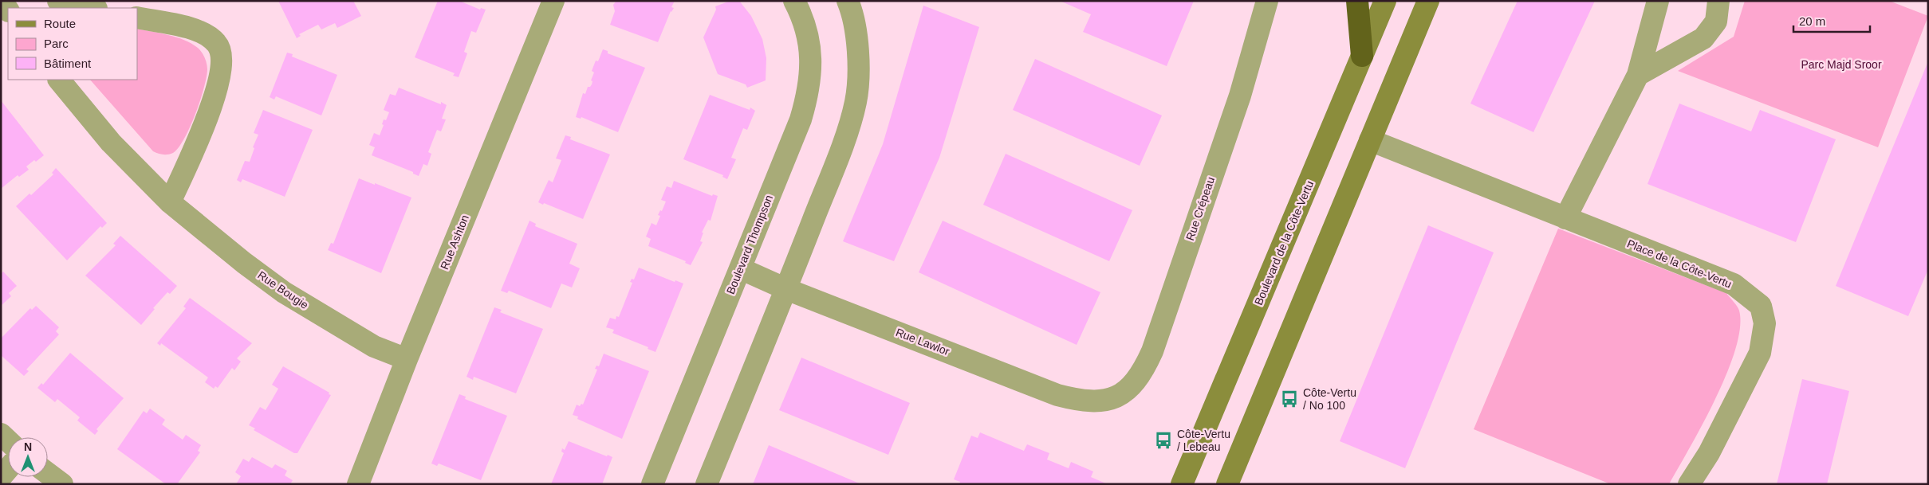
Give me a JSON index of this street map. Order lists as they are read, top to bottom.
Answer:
{
  "streets": {
    "main road": ["Boulevard de la Côte-Vertu"],
    "street": [
      "Rue Crépeau",
      "Rue Ashton",
      "Boulevard Thompson",
      "Place de la Côte-Vertu",
      "Rue Bougie",
      "Rue Lawlor"
    ]
  },
  "crossings": [
    ["Rue Crépeau", "Rue Lawlor"],
    ["Rue Ashton", "Rue Bougie"],
    ["Boulevard Thompson", "Rue Lawlor"]
  ],
  "parks": ["Parc Majd Sroor"],
  "places": {
    "bus stop": ["Côte-Vertu / No 100", "Côte-Vertu / Lebeau"]
  },
  "legend": ["Route", "Parc", "Bâtiment"],
  "scale_bar": "20 m",
  "north": "top"
}
